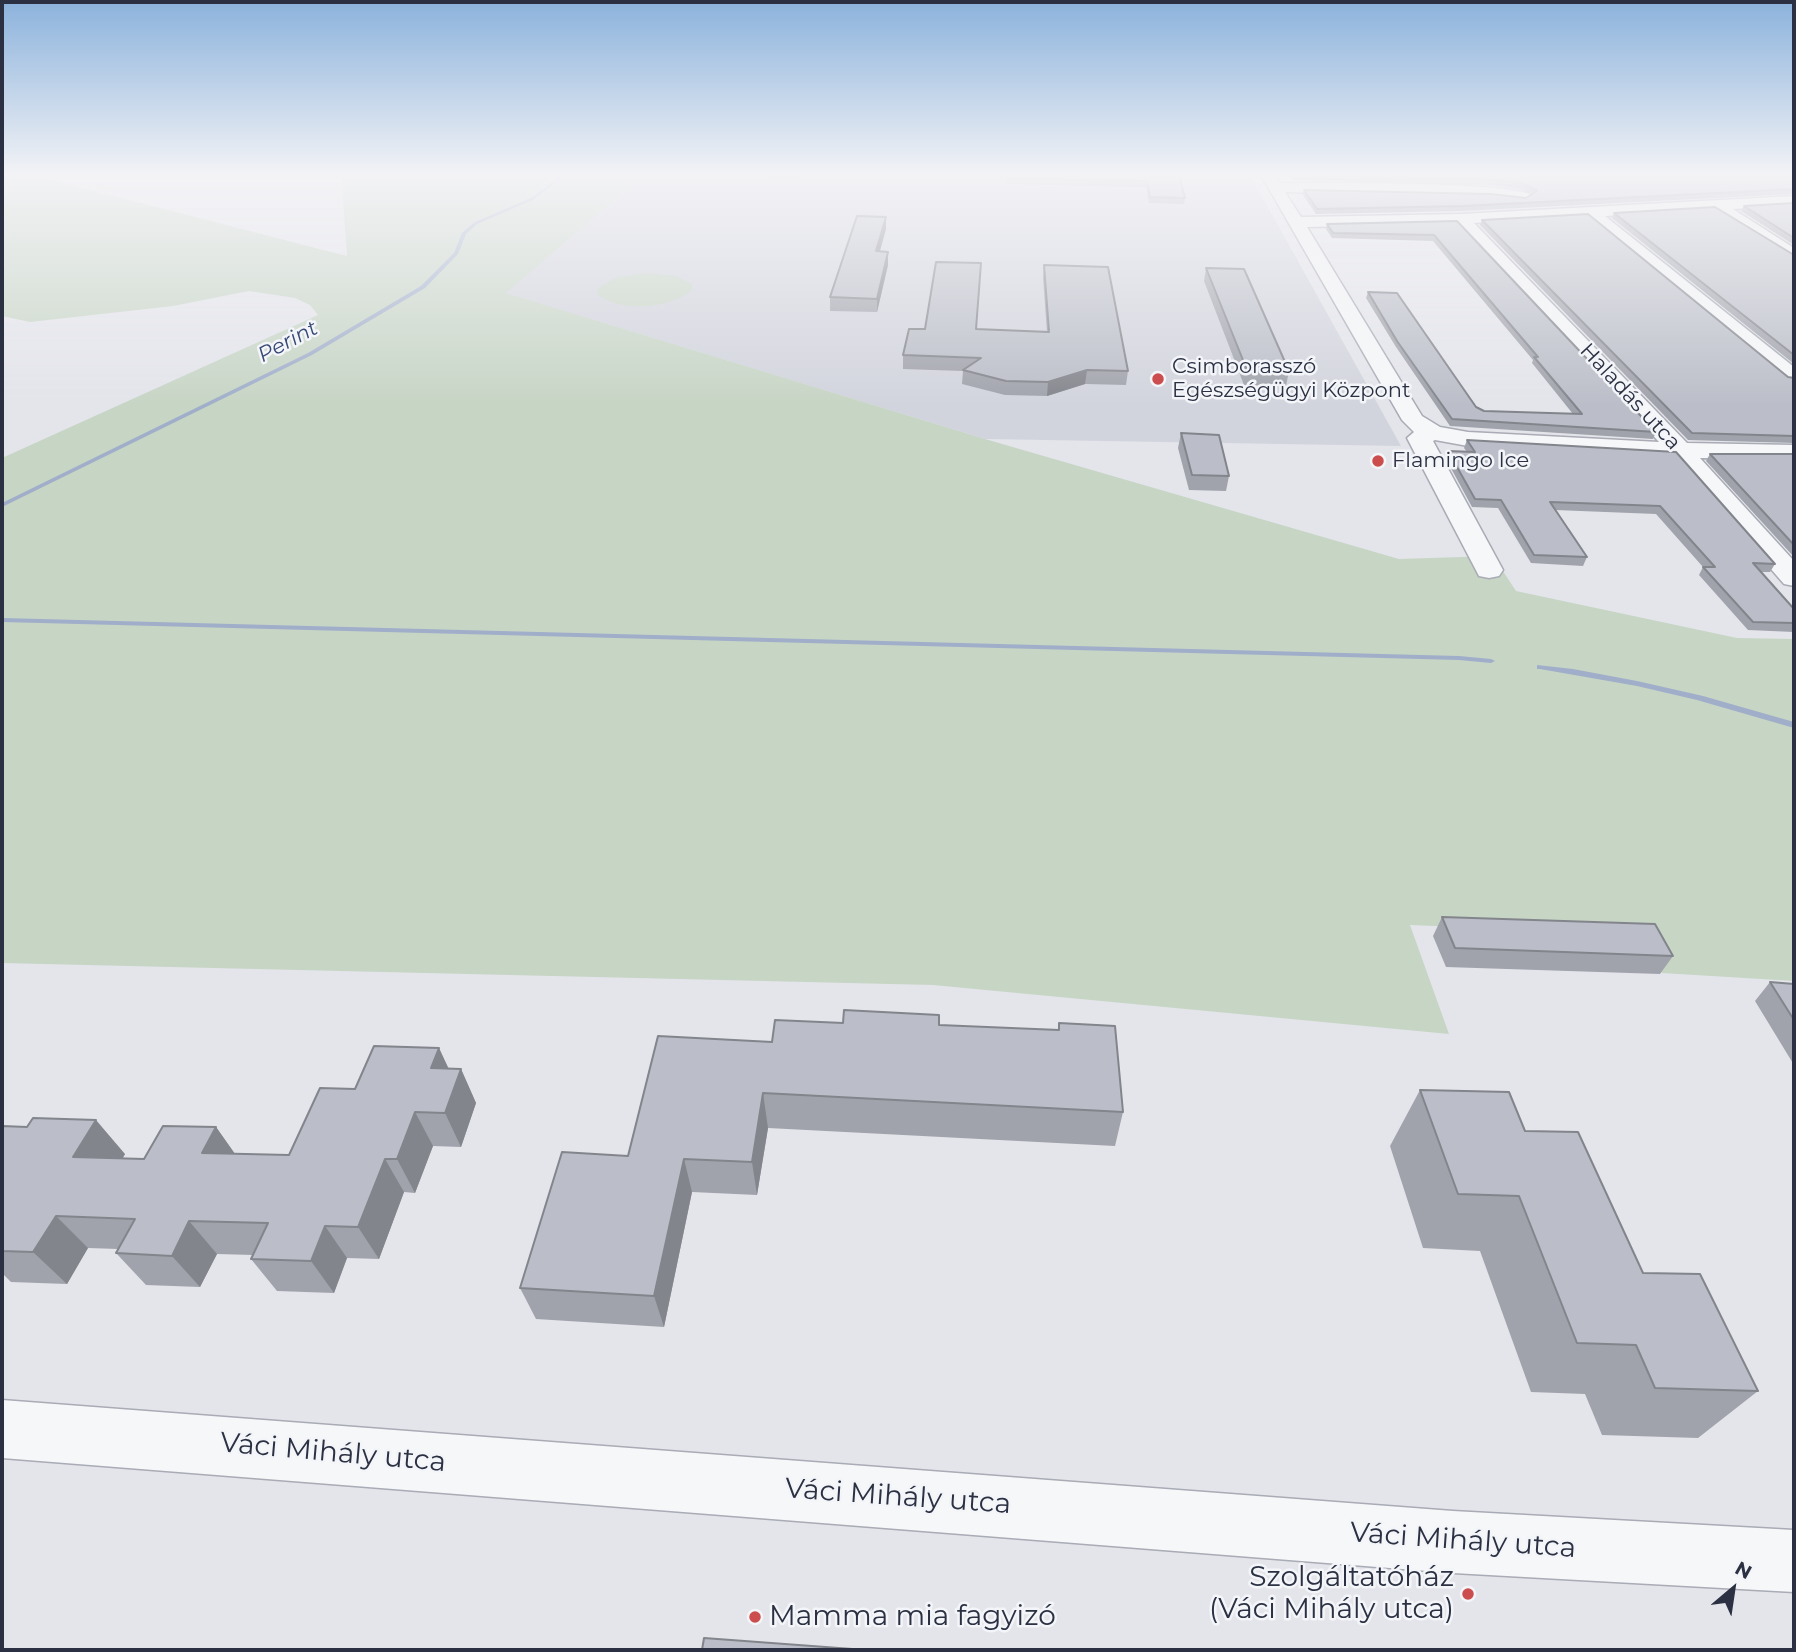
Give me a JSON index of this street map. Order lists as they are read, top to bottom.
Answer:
{
  "streets": {
    "street": ["Haladás utca", "Váci Mihály utca"]
  },
  "water": ["Perint"],
  "places": [
    "Csimborasszó Egészségügyi Központ",
    "Flamingo Ice",
    "Szolgáltatóház (Váci Mihály utca)",
    "Mamma mia fagyizó"
  ],
  "north": "top right"
}
